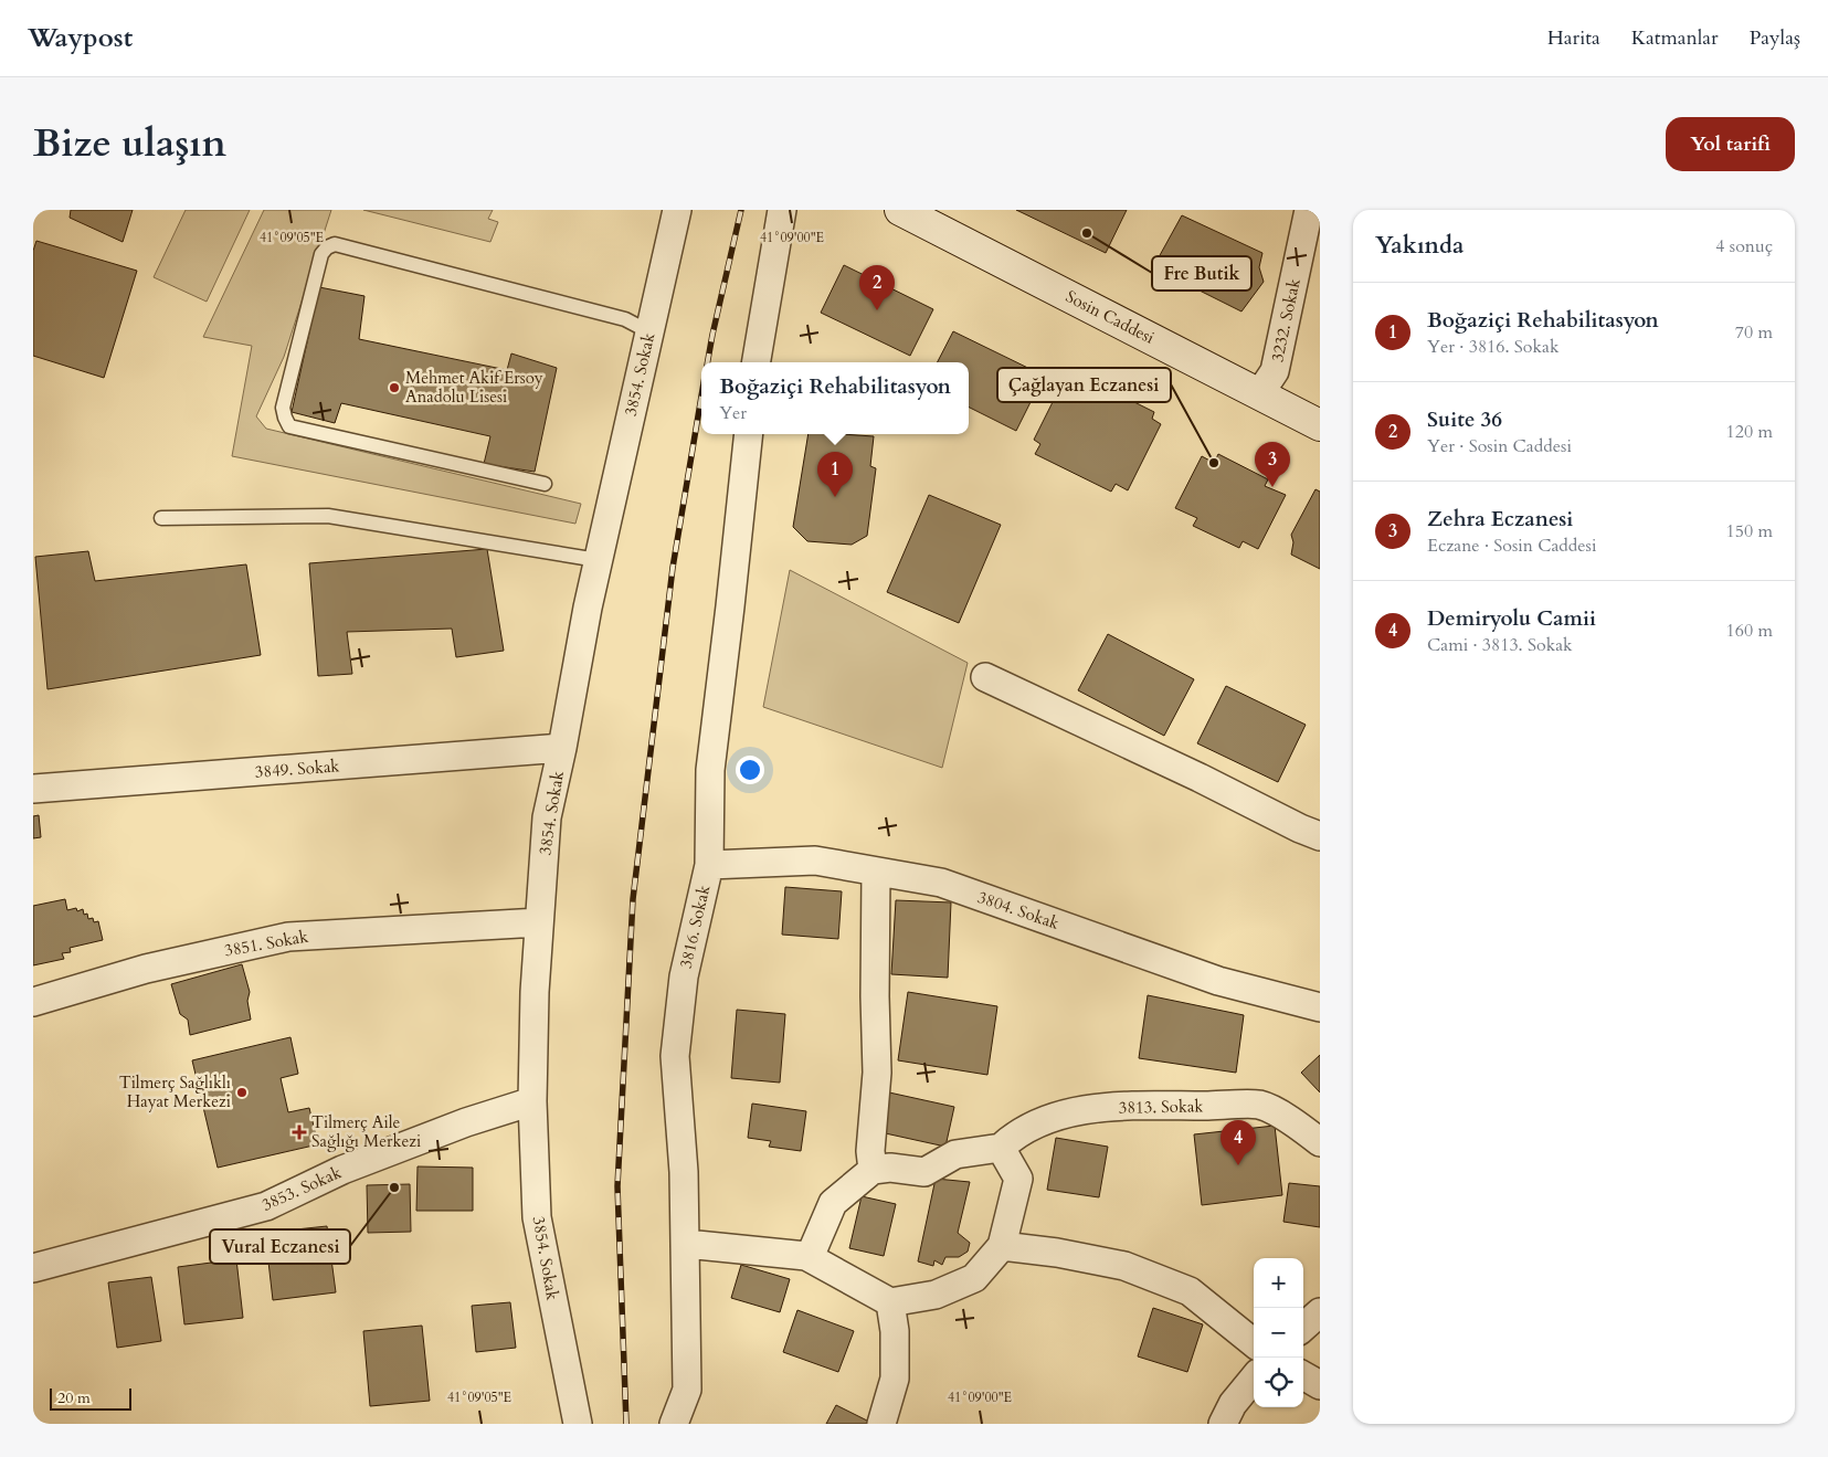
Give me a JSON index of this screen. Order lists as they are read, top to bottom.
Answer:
{
  "streets": {
    "street": [
      "Sosin Caddesi",
      "3232. Sokak",
      "3854. Sokak",
      "3849. Sokak",
      "3804. Sokak",
      "3816. Sokak",
      "3851. Sokak",
      "3813. Sokak",
      "3853. Sokak"
    ]
  },
  "crossings": [
    ["Sosin Caddesi", "3232. Sokak"],
    ["3854. Sokak", "3849. Sokak"],
    ["3854. Sokak", "3851. Sokak"],
    ["3854. Sokak", "3853. Sokak"],
    ["3804. Sokak", "3816. Sokak"]
  ],
  "places": {
    "other": [
      "Fre Butik",
      "Mehmet Akif Ersoy Anadolu Lisesi",
      "Çağlayan Eczanesi",
      "Tilmerç Sağlıklı Hayat Merkezi",
      "Vural Eczanesi"
    ],
    "health": ["Tilmerç Aile Sağlığı Merkezi"]
  },
  "scale_bar": "20 m",
  "page": {
    "header": "Waypost",
    "nav": ["Harita", "Katmanlar", "Paylaş"],
    "title": "Bize ulaşın",
    "buttons": "Yol tarifi",
    "heading": ["Yakında", "4 sonuç"],
    "pins": [
      "2",
      "3",
      "1",
      "4"
    ],
    "list": [
      {
        "mark": "1",
        "name": "Boğaziçi Rehabilitasyon",
        "note": "Yer · 3816. Sokak",
        "value": "70 m"
      },
      {
        "mark": "2",
        "name": "Suite 36",
        "note": "Yer · Sosin Caddesi",
        "value": "120 m"
      },
      {
        "mark": "3",
        "name": "Zehra Eczanesi",
        "note": "Eczane · Sosin Caddesi",
        "value": "150 m"
      },
      {
        "mark": "4",
        "name": "Demiryolu Camii",
        "note": "Cami · 3813. Sokak",
        "value": "160 m"
      }
    ],
    "popup": ["Boğaziçi Rehabilitasyon", "Yer"],
    "map_buttons": ["+", "−"],
    "scale": "20 m"
  },
  "coordinates": ["41°09'05\"E", "41°09'00\"E"]
}
